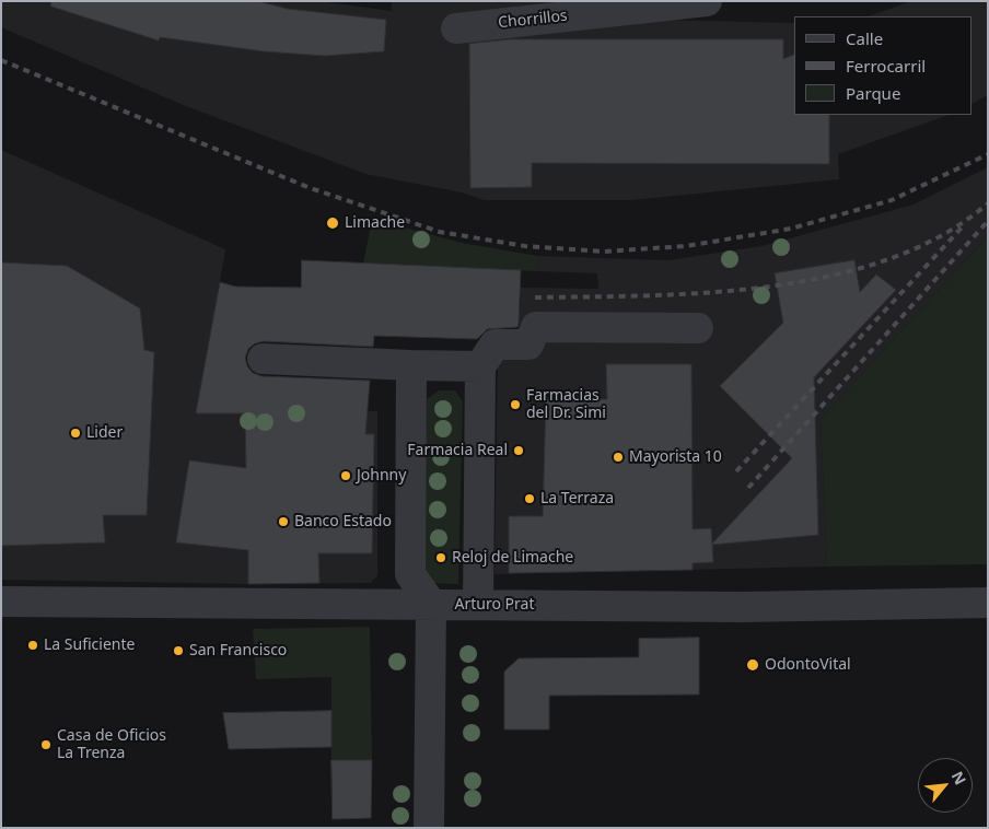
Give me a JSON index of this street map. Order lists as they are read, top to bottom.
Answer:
{
  "streets": {
    "street": ["Chorrillos", "Arturo Prat"]
  },
  "places": [
    "Limache",
    "Farmacias del Dr. Simi",
    "Lider",
    "Farmacia Real",
    "Mayorista 10",
    "Johnny",
    "La Terraza",
    "Banco Estado",
    "Reloj de Limache",
    "La Suficiente",
    "San Francisco",
    "OdontoVital",
    "Casa de Oficios La Trenza"
  ],
  "legend": ["Calle", "Ferrocarril", "Parque"],
  "north": "top right"
}
